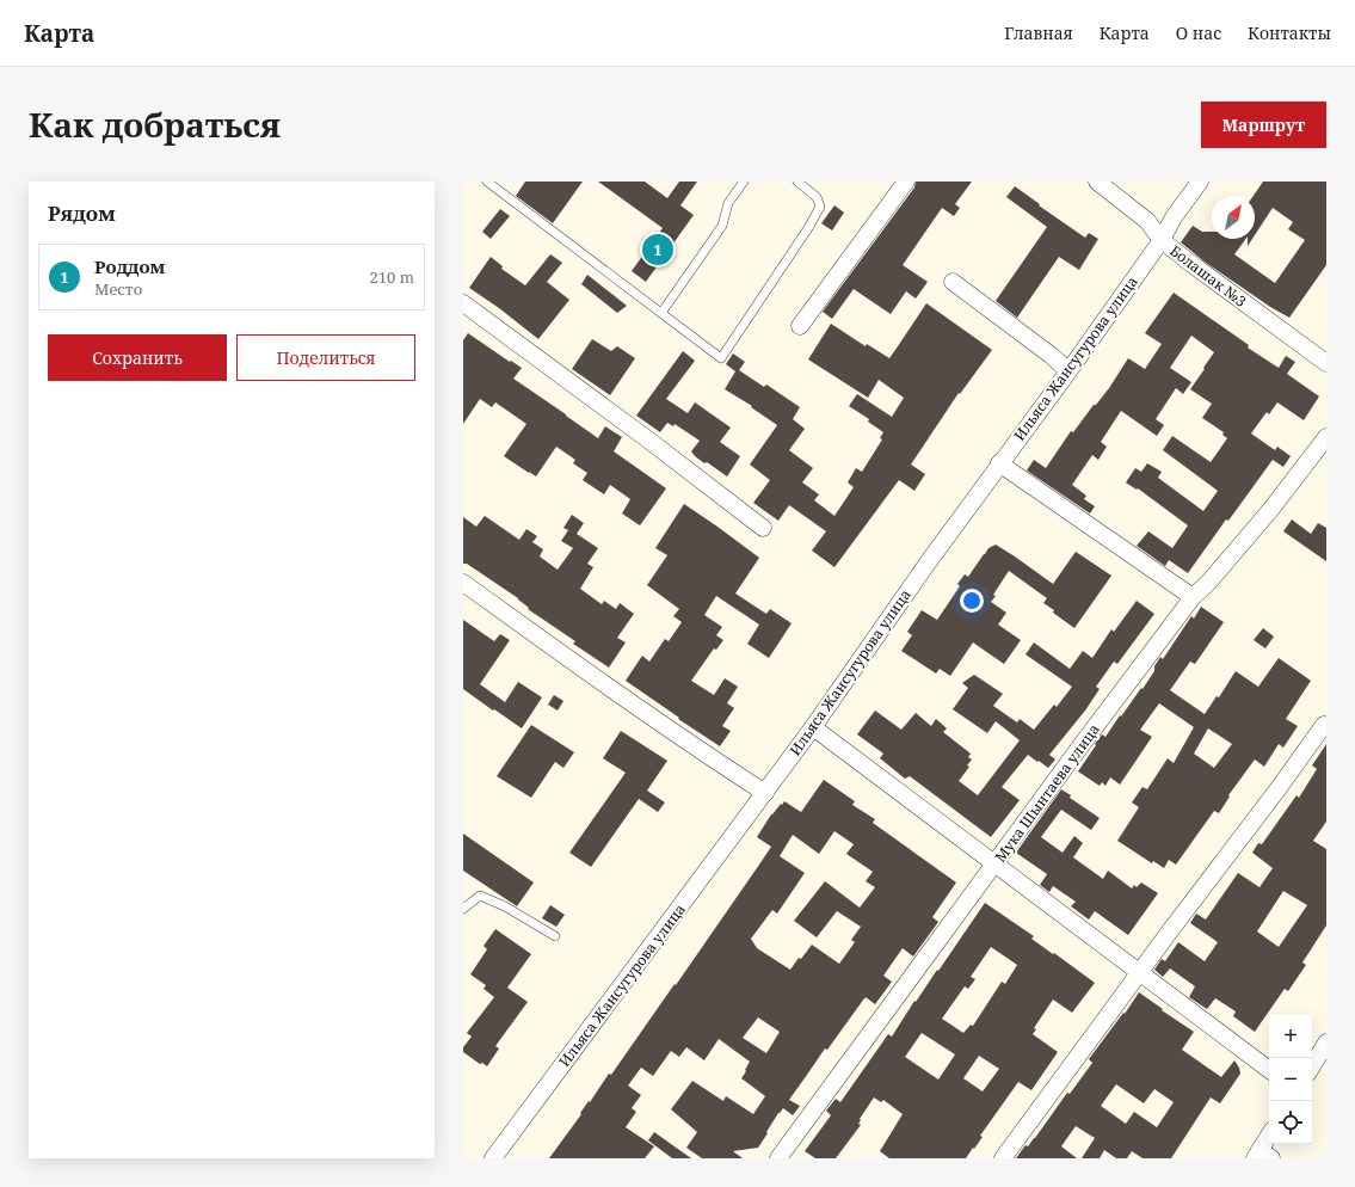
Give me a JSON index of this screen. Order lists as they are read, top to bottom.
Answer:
{
  "streets": {
    "street": ["Болашак №3", "Ильяса Жансугурова улица", "Мука Шынтаева улица"]
  },
  "crossings": [
    ["Болашак №3", "Ильяса Жансугурова улица"]
  ],
  "north": "top right",
  "page": {
    "header": "Карта",
    "nav": [
      "Главная",
      "Карта",
      "О нас",
      "Контакты"
    ],
    "title": "Как добраться",
    "buttons": [
      "Маршрут",
      ["Сохранить", "Поделиться"]
    ],
    "heading": "Рядом",
    "pins": "1",
    "list": [
      {
        "mark": "1",
        "name": "Роддом",
        "note": "Место",
        "value": "210 m"
      }
    ],
    "map_buttons": ["+", "−"]
  }
}
